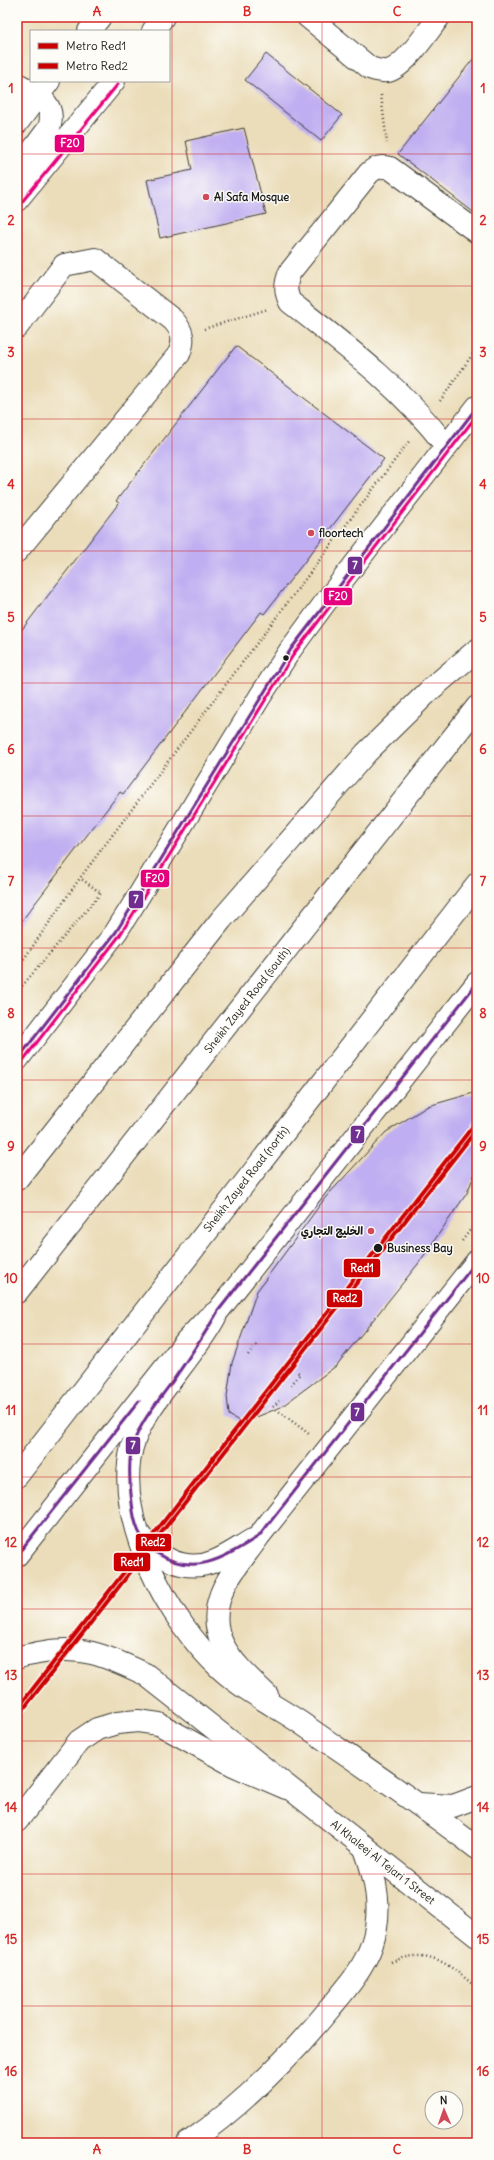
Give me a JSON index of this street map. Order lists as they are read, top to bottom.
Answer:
{
  "streets": {
    "main road": ["Sheikh Zayed Road (south)", "Sheikh Zayed Road (north)", "Al Khaleej Al Tejari 1 Street"]
  },
  "places": [
    "Al Safa Mosque",
    "floortech",
    "الخليج التجاري",
    "Business Bay"
  ],
  "lines": [
    "transit line F20",
    "transit line 7",
    "metro line Red1",
    "metro line Red2"
  ],
  "legend": ["Metro Red1", "Metro Red2"],
  "north": "top",
  "grid": {
    "columns": ["A", "B", "C"],
    "rows": [
      "1",
      "2",
      "3",
      "4",
      "5",
      "6",
      "7",
      "8",
      "9",
      "10",
      "11",
      "12",
      "13",
      "14",
      "15",
      "16"
    ]
  }
}
